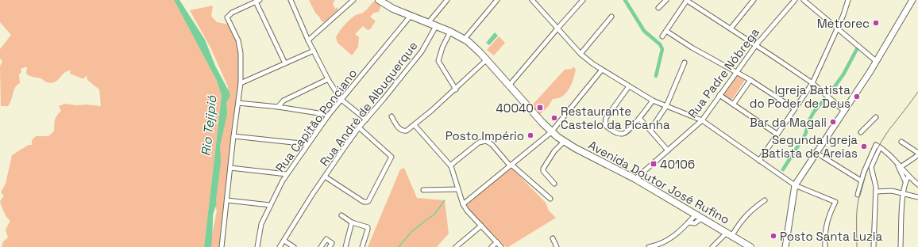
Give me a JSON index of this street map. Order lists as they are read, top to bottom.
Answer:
{
  "streets": {
    "main road": ["Avenida Doutor José Rufino"],
    "street": ["Rua Padre Nóbrega", "Rua André de Albuquerque", "Rua Capitão Ponciano"]
  },
  "crossings": [
    ["Rua Padre Nóbrega", "Avenida Doutor José Rufino"],
    ["Rua André de Albuquerque", "Avenida Doutor José Rufino"],
    ["Rua Capitão Ponciano", "Avenida Doutor José Rufino"]
  ],
  "water": ["Rio Tejipió"],
  "places": {
    "other": [
      "Metrorec",
      "Igreja Batista do Poder de Deus",
      "Restaurante Castelo da Picanha",
      "Bar da Magali",
      "Posto Império",
      "Segunda Igreja Batista de Areias",
      "Posto Santa Luzia"
    ],
    "transit": ["40040", "40106"]
  }
}
